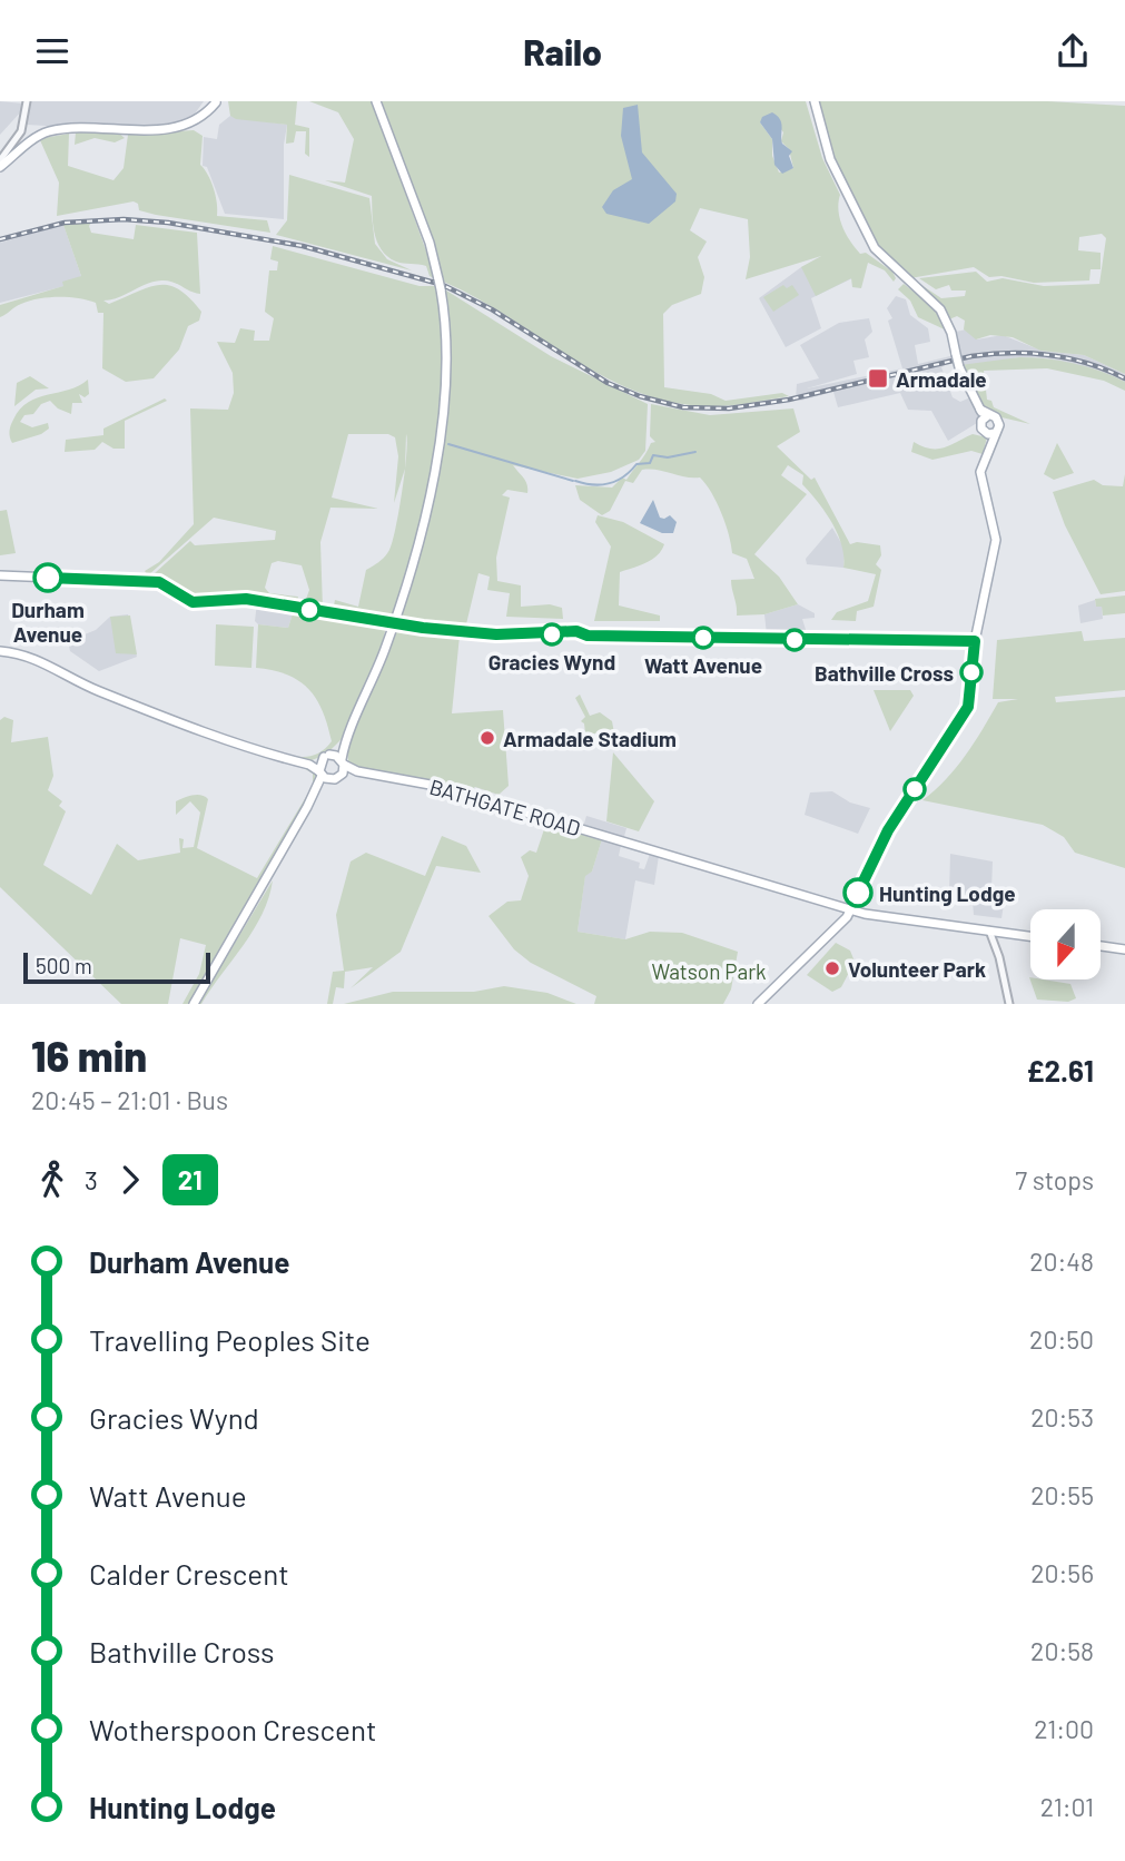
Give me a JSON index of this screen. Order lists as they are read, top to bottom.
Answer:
{
  "streets": {
    "main road": ["BATHGATE ROAD"]
  },
  "parks": ["Watson Park"],
  "places": {
    "transit": ["Armadale"],
    "other": [
      "Durham Avenue",
      "Gracies Wynd",
      "Watt Avenue",
      "Bathville Cross",
      "Armadale Stadium",
      "Hunting Lodge",
      "Volunteer Park"
    ]
  },
  "lines": ["bus line 21"],
  "scale_bar": "500 m",
  "north": "bottom",
  "page": {
    "header": "Railo",
    "scale": "500 m",
    "heading": ["16 min", "20:45 – 21:01 · Bus", "£2.61"],
    "legs": ["3", "21", "7 stops"],
    "list": [
      {
        "name": "Durham Avenue",
        "value": "20:48"
      },
      {
        "name": "Travelling Peoples Site",
        "value": "20:50"
      },
      {
        "name": "Gracies Wynd",
        "value": "20:53"
      },
      {
        "name": "Watt Avenue",
        "value": "20:55"
      },
      {
        "name": "Calder Crescent",
        "value": "20:56"
      },
      {
        "name": "Bathville Cross",
        "value": "20:58"
      },
      {
        "name": "Wotherspoon Crescent",
        "value": "21:00"
      },
      {
        "name": "Hunting Lodge",
        "value": "21:01"
      }
    ]
  }
}
